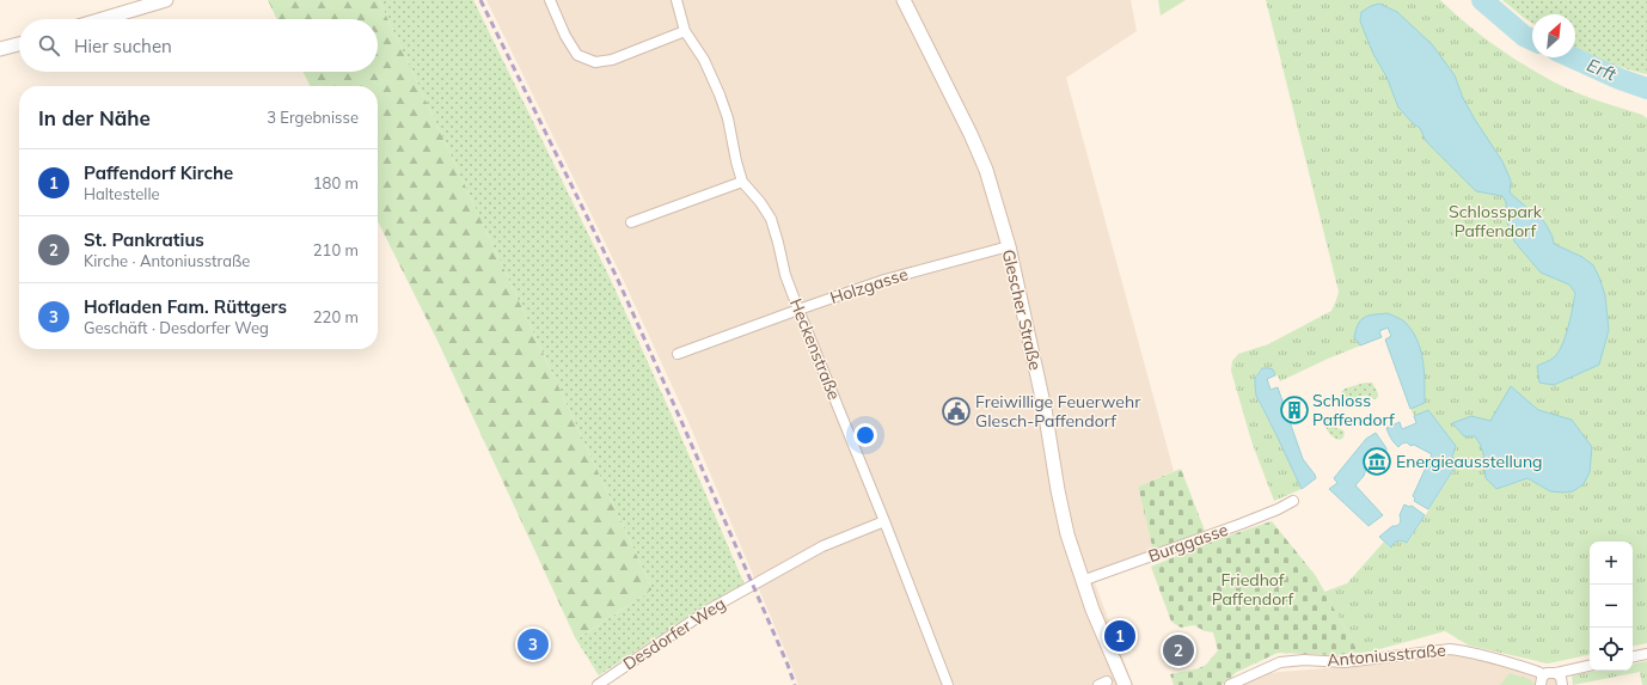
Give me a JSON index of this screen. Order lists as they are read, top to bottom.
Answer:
{
  "streets": {
    "street": [
      "Holzgasse",
      "Glescher Straße",
      "Heckenstraße",
      "Burggasse",
      "Desdorfer Weg",
      "Antoniusstraße"
    ]
  },
  "crossings": [
    ["Holzgasse", "Glescher Straße"],
    ["Holzgasse", "Heckenstraße"],
    ["Glescher Straße", "Burggasse"],
    ["Heckenstraße", "Desdorfer Weg"]
  ],
  "water": ["Erft"],
  "parks": ["Schlosspark Paffendorf", "Friedhof Paffendorf"],
  "places": {
    "building": ["Schloss Paffendorf"],
    "public building": ["Freiwillige Feuerwehr Glesch-Paffendorf"],
    "museum": ["Energieausstellung"]
  },
  "north": "top right",
  "page": {
    "search": "Hier suchen",
    "heading": ["In der Nähe", "3 Ergebnisse"],
    "list": [
      {
        "mark": "1",
        "name": "Paffendorf Kirche",
        "note": "Haltestelle",
        "value": "180 m"
      },
      {
        "mark": "2",
        "name": "St. Pankratius",
        "note": "Kirche · Antoniusstraße",
        "value": "210 m"
      },
      {
        "mark": "3",
        "name": "Hofladen Fam. Rüttgers",
        "note": "Geschäft · Desdorfer Weg",
        "value": "220 m"
      }
    ],
    "map_buttons": ["+", "−"],
    "pins": ["1", "3", "2"]
  }
}
